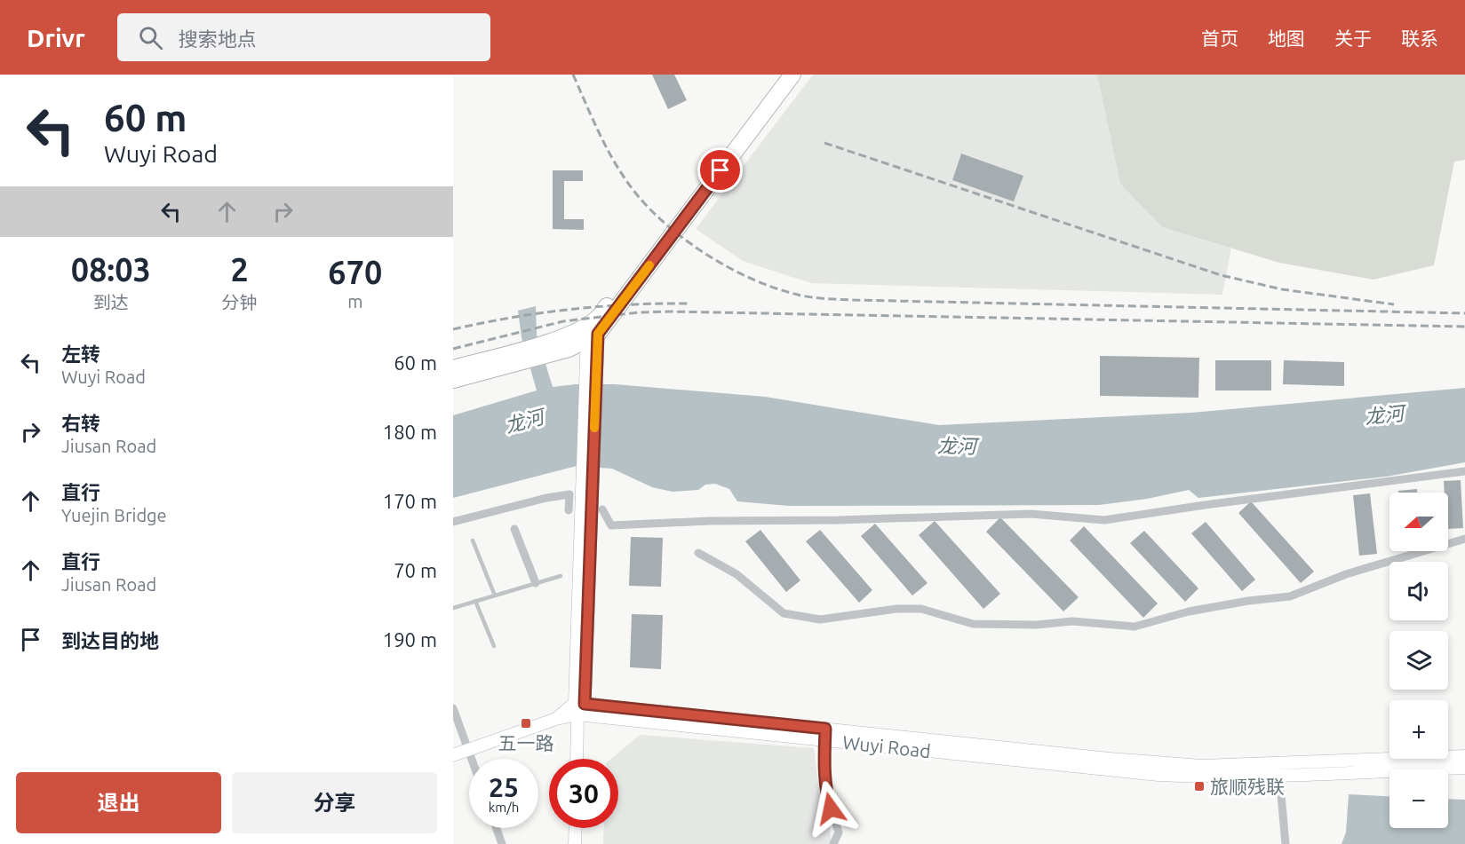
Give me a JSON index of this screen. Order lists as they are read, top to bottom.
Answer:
{
  "streets": {
    "main road": ["Wuyi Road"]
  },
  "water": ["龙河"],
  "places": {
    "transit": ["五一路", "旅顺残联"]
  },
  "north": "left",
  "page": {
    "header": "Drivr",
    "search": "搜索地点",
    "nav": [
      "首页",
      "地图",
      "关于",
      "联系"
    ],
    "turn": ["60 m", "Wuyi Road"],
    "eta": [
      "08:03",
      "到达",
      "2",
      "分钟",
      "670",
      "m"
    ],
    "list": [
      {
        "name": "左转",
        "note": "Wuyi Road",
        "value": "60 m"
      },
      {
        "name": "右转",
        "note": "Jiusan Road",
        "value": "180 m"
      },
      {
        "name": "直行",
        "note": "Yuejin Bridge",
        "value": "170 m"
      },
      {
        "name": "直行",
        "note": "Jiusan Road",
        "value": "70 m"
      },
      {
        "name": "到达目的地",
        "value": "190 m"
      }
    ],
    "map_buttons": ["+", "−"],
    "speed": "25 km/h",
    "limit": "30",
    "buttons": ["退出", "分享"]
  }
}
